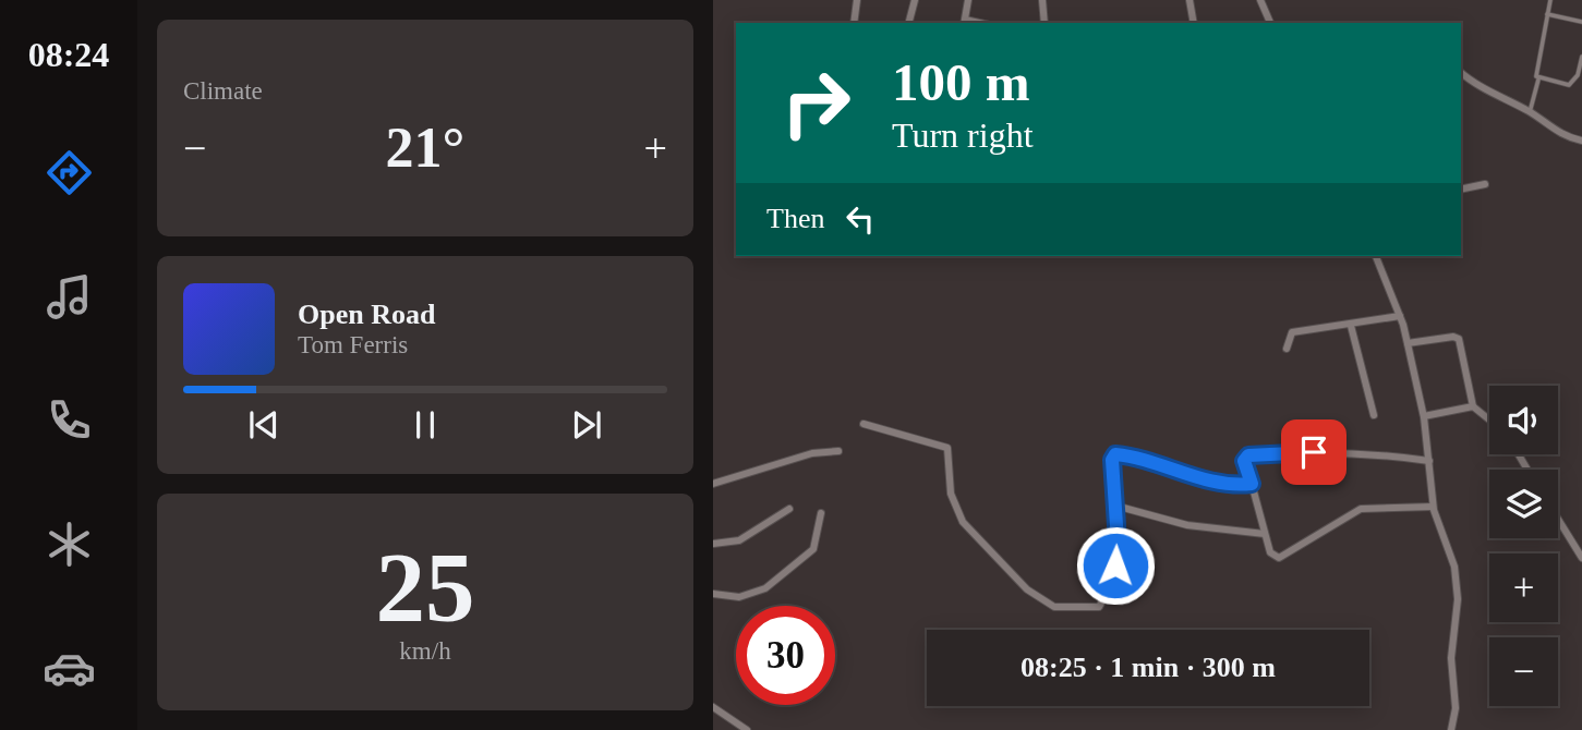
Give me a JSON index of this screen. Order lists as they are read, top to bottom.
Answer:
{
  "page": {
    "tabs": "08:24",
    "tile": [
      "Climate",
      ["25", "km/h"]
    ],
    "turn": ["100 m", "Turn right"],
    "heat": ["−", "21°", "+"],
    "then": "Then",
    "song": ["Open Road", "Tom Ferris"],
    "map_buttons": ["+", "−"],
    "limit": "30",
    "trip": "08:25 · 1 min · 300 m"
  }
}
